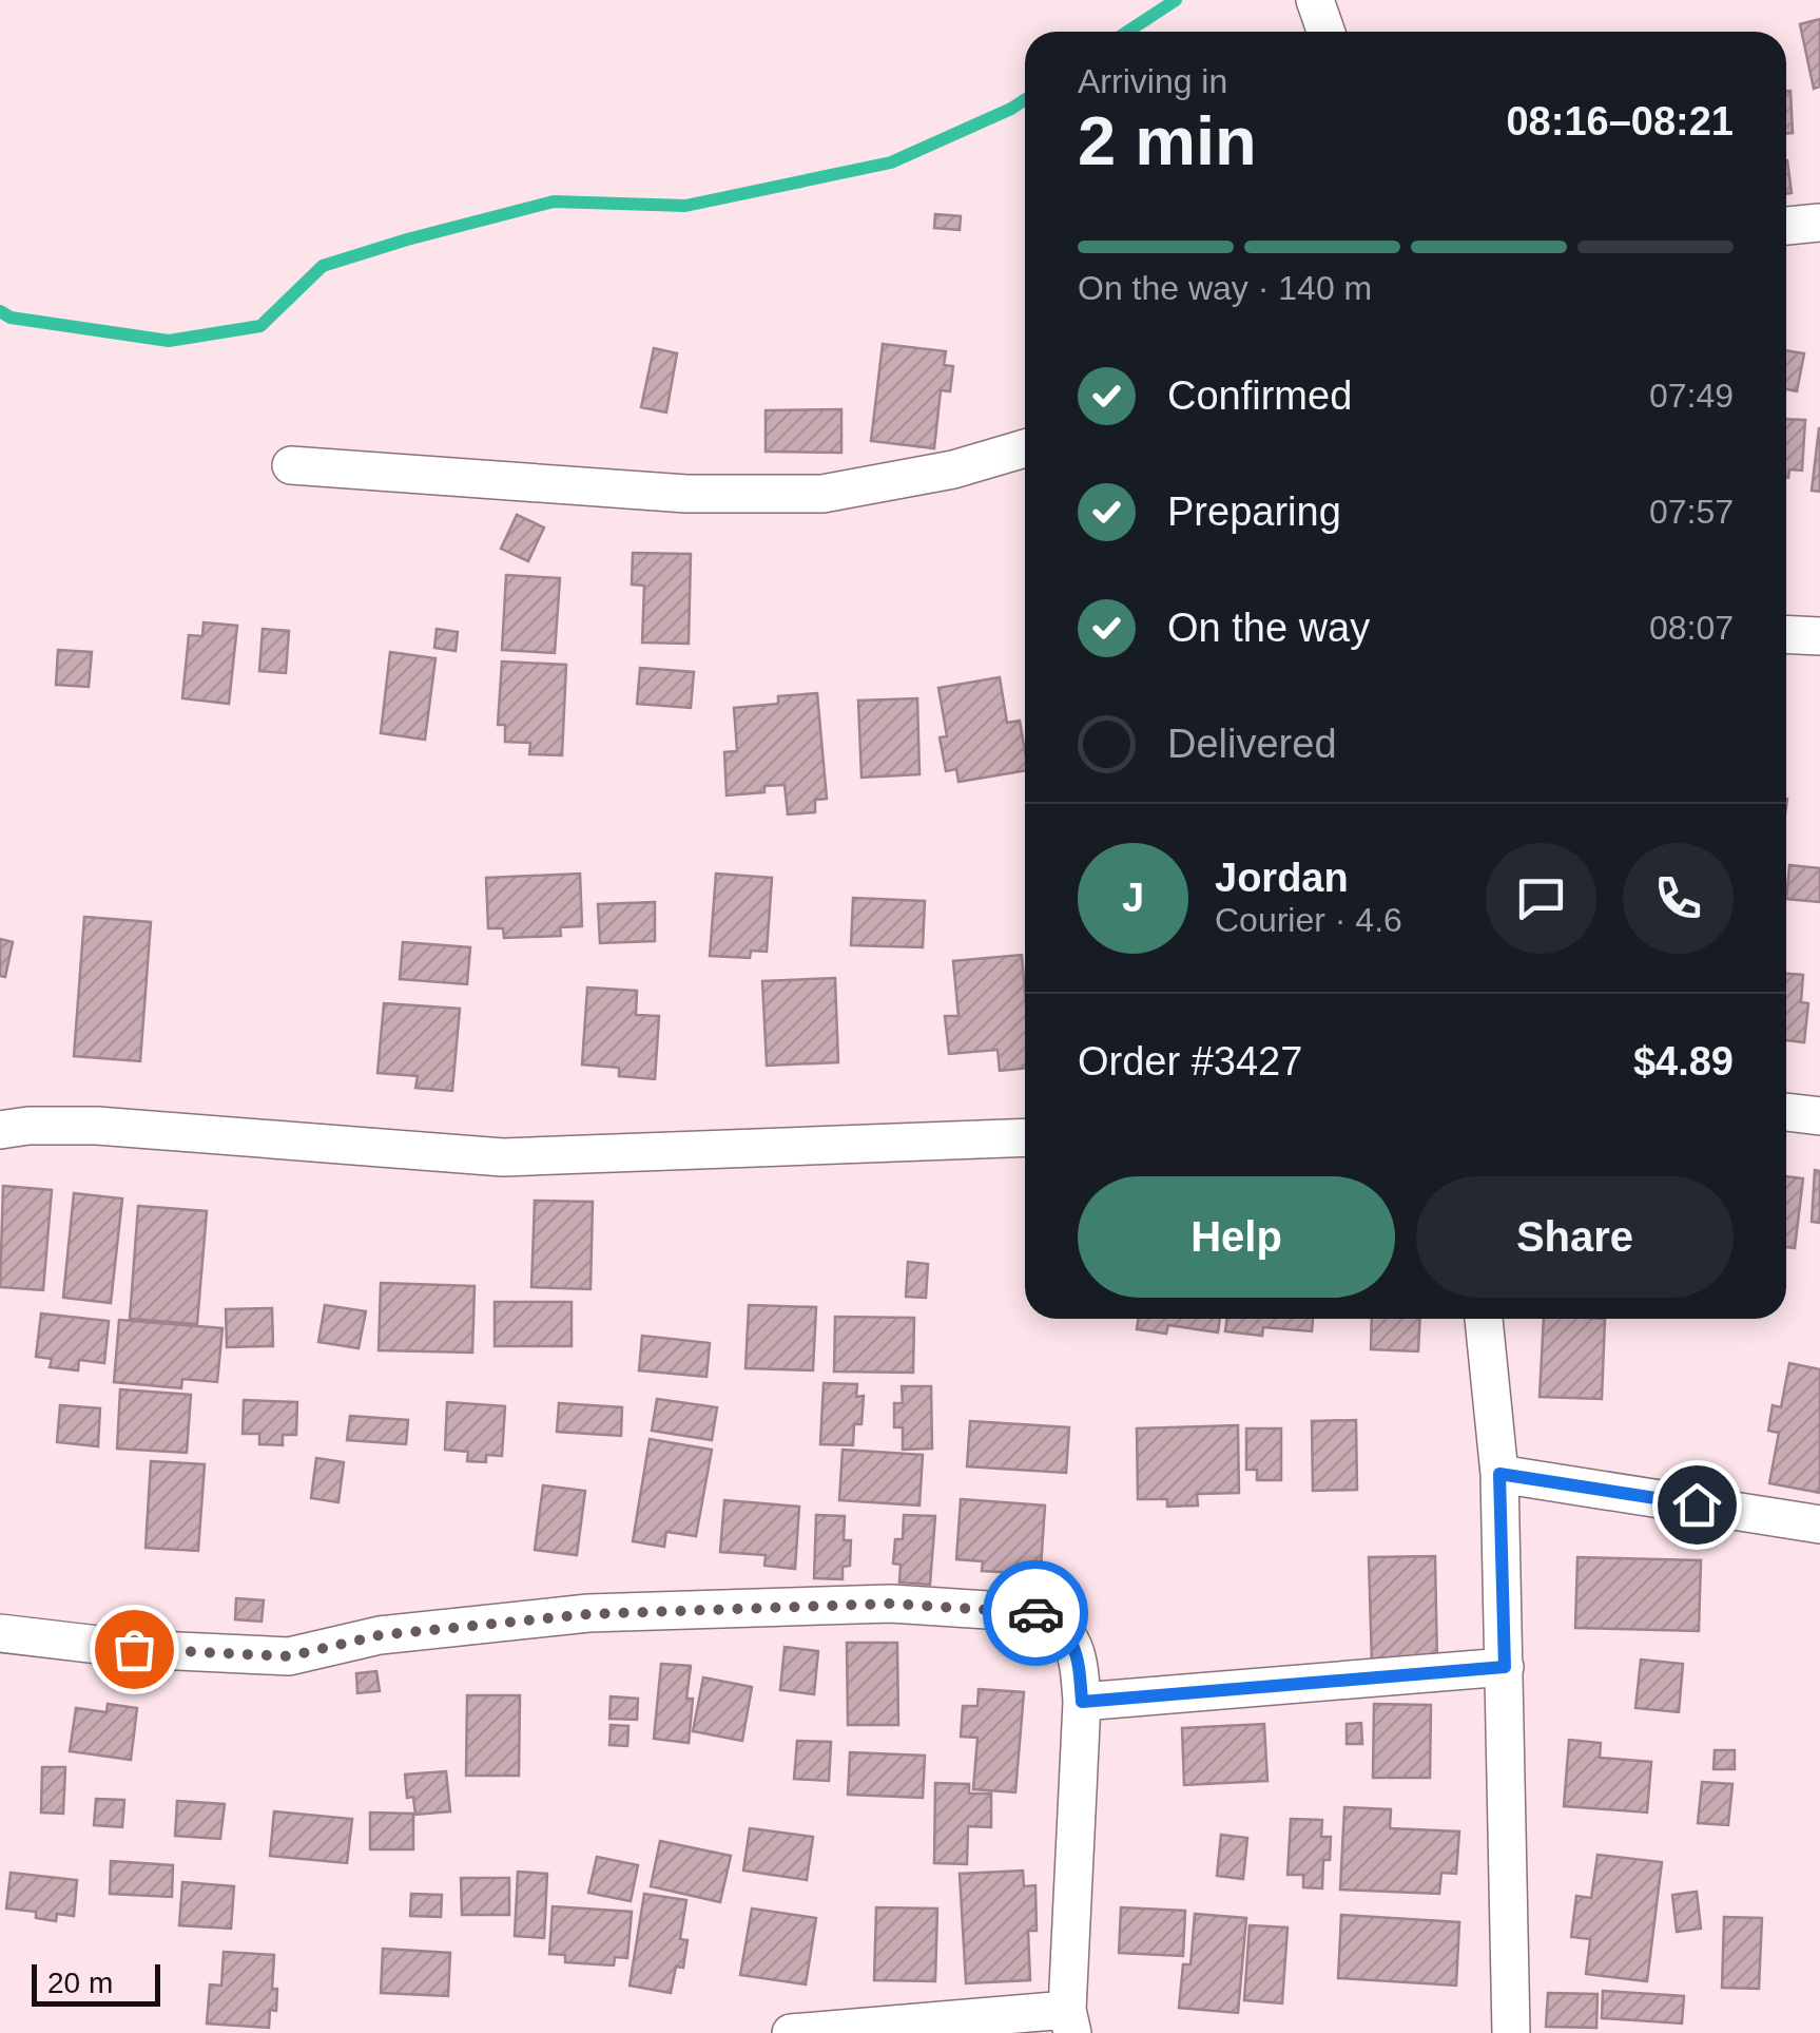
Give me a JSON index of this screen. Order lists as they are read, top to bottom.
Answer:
{
  "scale_bar": "20 m",
  "page": {
    "heading": ["2 min", "Arriving in", "08:16–08:21"],
    "panel": [
      "Jordan",
      "Courier · 4.6",
      "Order #3427",
      "$4.89"
    ],
    "bar": "On the way · 140 m",
    "list": [
      ["Confirmed", "07:49"],
      ["Preparing", "07:57"],
      ["On the way", "08:07"],
      "Delivered"
    ],
    "round": "J",
    "buttons": ["Help", "Share"],
    "scale": "20 m"
  }
}
